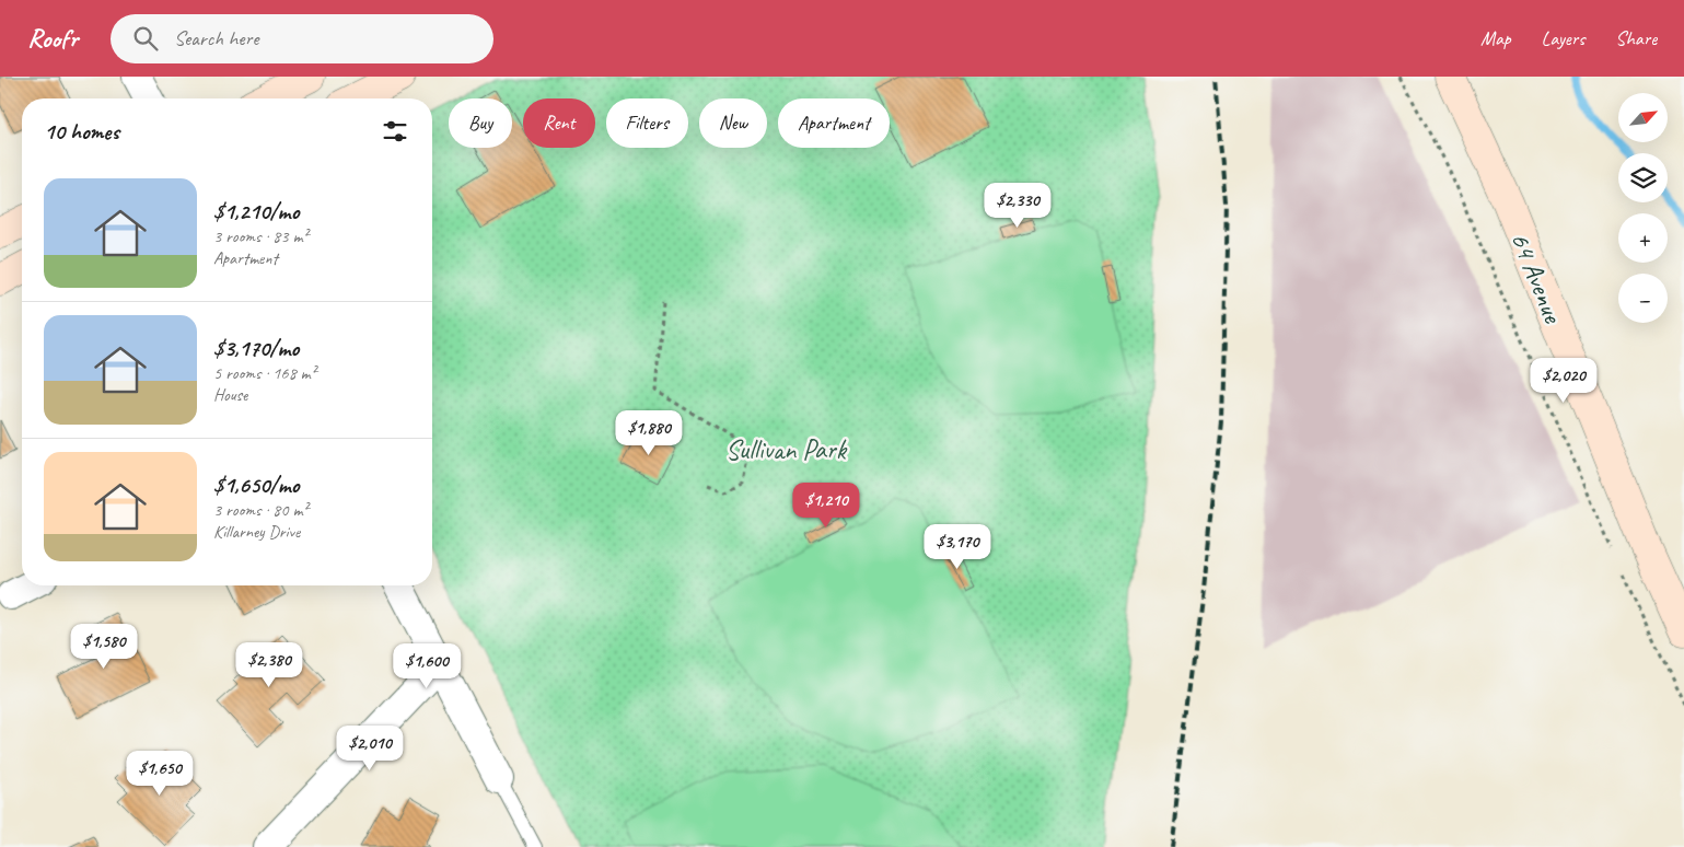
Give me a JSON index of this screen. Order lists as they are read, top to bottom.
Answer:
{
  "streets": {
    "main road": ["64 Avenue"]
  },
  "parks": ["Sullivan Park"],
  "north": "top right",
  "page": {
    "header": "Roofr",
    "search": "Search here",
    "nav": ["Map", "Layers", "Share"],
    "map_buttons": ["+", "−"],
    "chip": [
      "Buy",
      "Rent",
      "Filters",
      "New",
      "Apartment"
    ],
    "heading": "10 homes",
    "list": [
      {
        "name": "$1,210/mo",
        "note": "3 rooms · 83 m² · Apartment"
      },
      {
        "name": "$3,170/mo",
        "note": "5 rooms · 168 m² · House"
      },
      {
        "name": "$1,650/mo",
        "note": "3 rooms · 80 m² · Killarney Drive"
      }
    ],
    "price": [
      "$2,330",
      "$2,020",
      "$1,880",
      "$1,210",
      "$3,170",
      "$1,580",
      "$2,380",
      "$1,600",
      "$2,010",
      "$1,650"
    ]
  }
}
